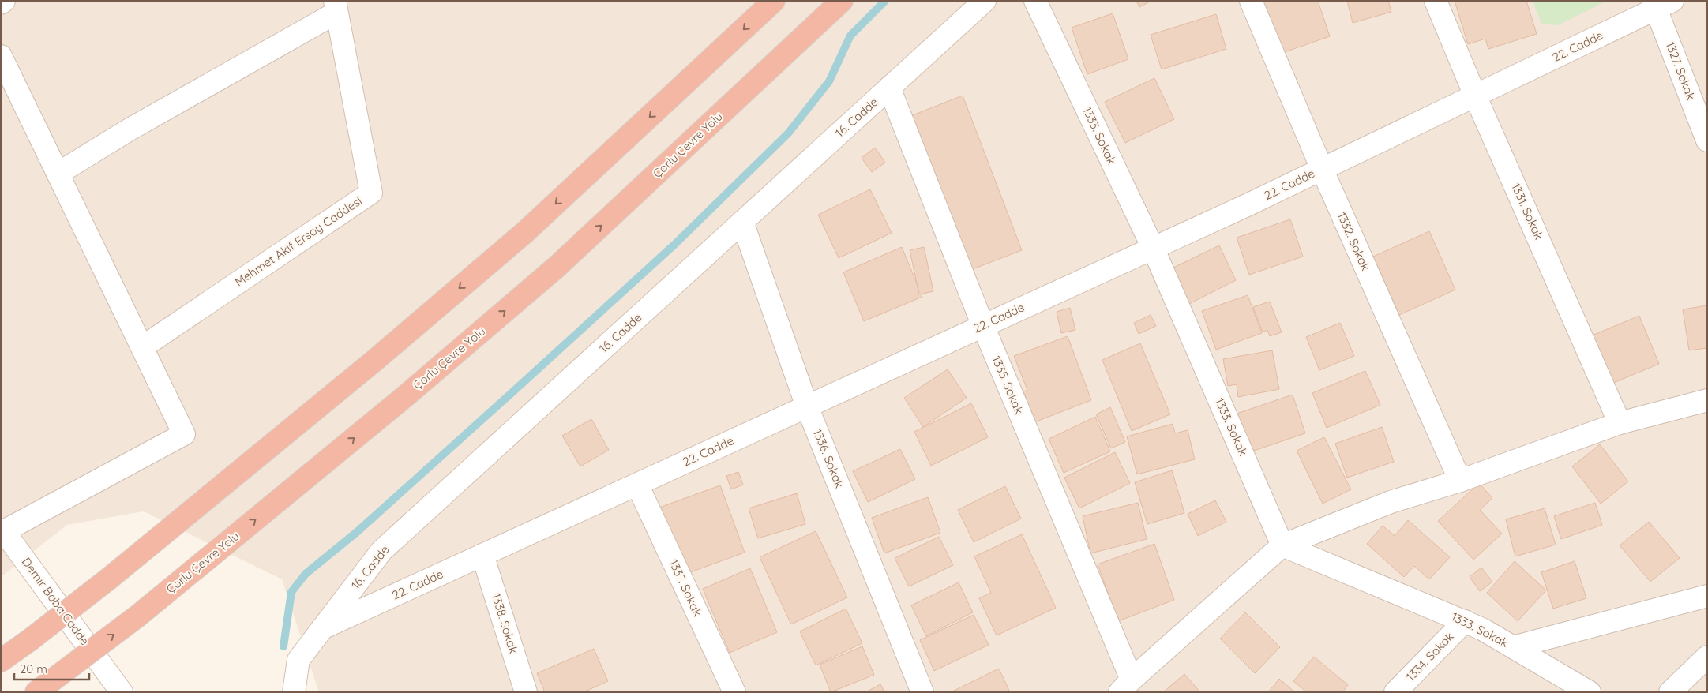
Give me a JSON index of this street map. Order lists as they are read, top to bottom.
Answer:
{
  "streets": {
    "highway": ["Çorlu Çevre Yolu"],
    "street": [
      "22. Cadde",
      "1327. Sokak",
      "16. Cadde",
      "1333. Sokak",
      "1331. Sokak",
      "Mehmet Akif Ersoy Caddesi",
      "1332. Sokak",
      "1335. Sokak",
      "1336. Sokak",
      "1337. Sokak",
      "Demir Baba Cadde",
      "1338. Sokak",
      "1334. Sokak"
    ]
  },
  "crossings": [
    ["22. Cadde", "1327. Sokak"],
    ["22. Cadde", "16. Cadde"],
    ["22. Cadde", "1333. Sokak"],
    ["22. Cadde", "1331. Sokak"],
    ["22. Cadde", "1332. Sokak"],
    ["22. Cadde", "1335. Sokak"],
    ["22. Cadde", "1336. Sokak"],
    ["22. Cadde", "1337. Sokak"],
    ["22. Cadde", "1338. Sokak"],
    ["16. Cadde", "1335. Sokak"],
    ["16. Cadde", "1336. Sokak"],
    ["1333. Sokak", "1334. Sokak"]
  ],
  "scale_bar": "20 m"
}
